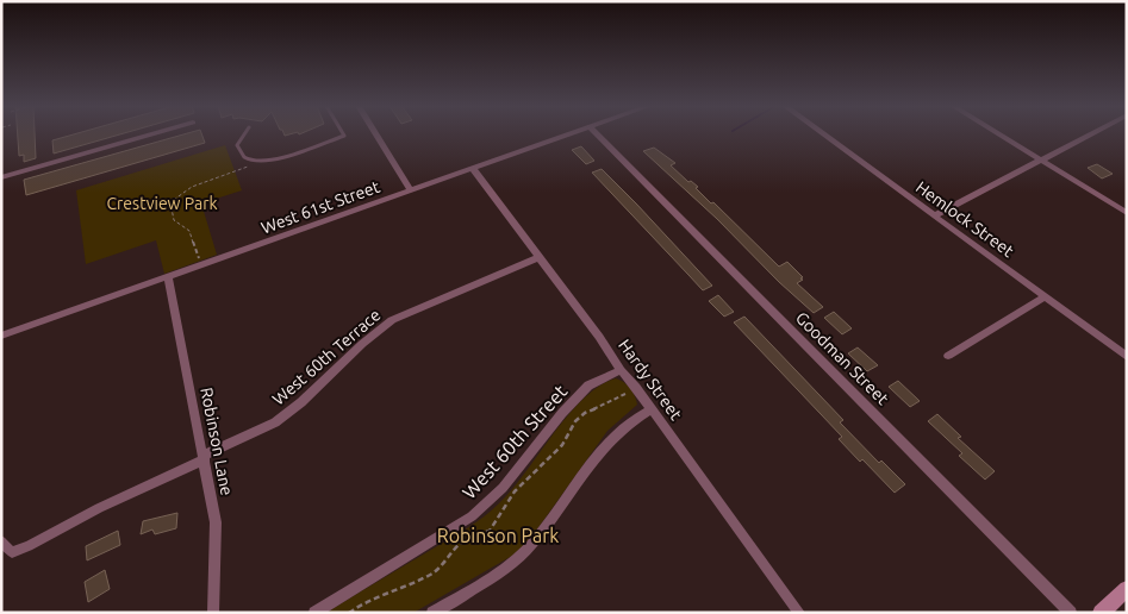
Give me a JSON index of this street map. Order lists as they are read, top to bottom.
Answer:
{
  "streets": {
    "street": [
      "West 61st Street",
      "Hemlock Street",
      "West 60th Terrace",
      "Goodman Street",
      "Hardy Street",
      "Robinson Lane",
      "West 60th Street"
    ]
  },
  "crossings": [
    ["West 61st Street", "Hardy Street"],
    ["West 61st Street", "Robinson Lane"],
    ["West 60th Terrace", "Hardy Street"],
    ["West 60th Terrace", "Robinson Lane"],
    ["Hardy Street", "West 60th Street"]
  ],
  "parks": ["Crestview Park", "Robinson Park"]
}
